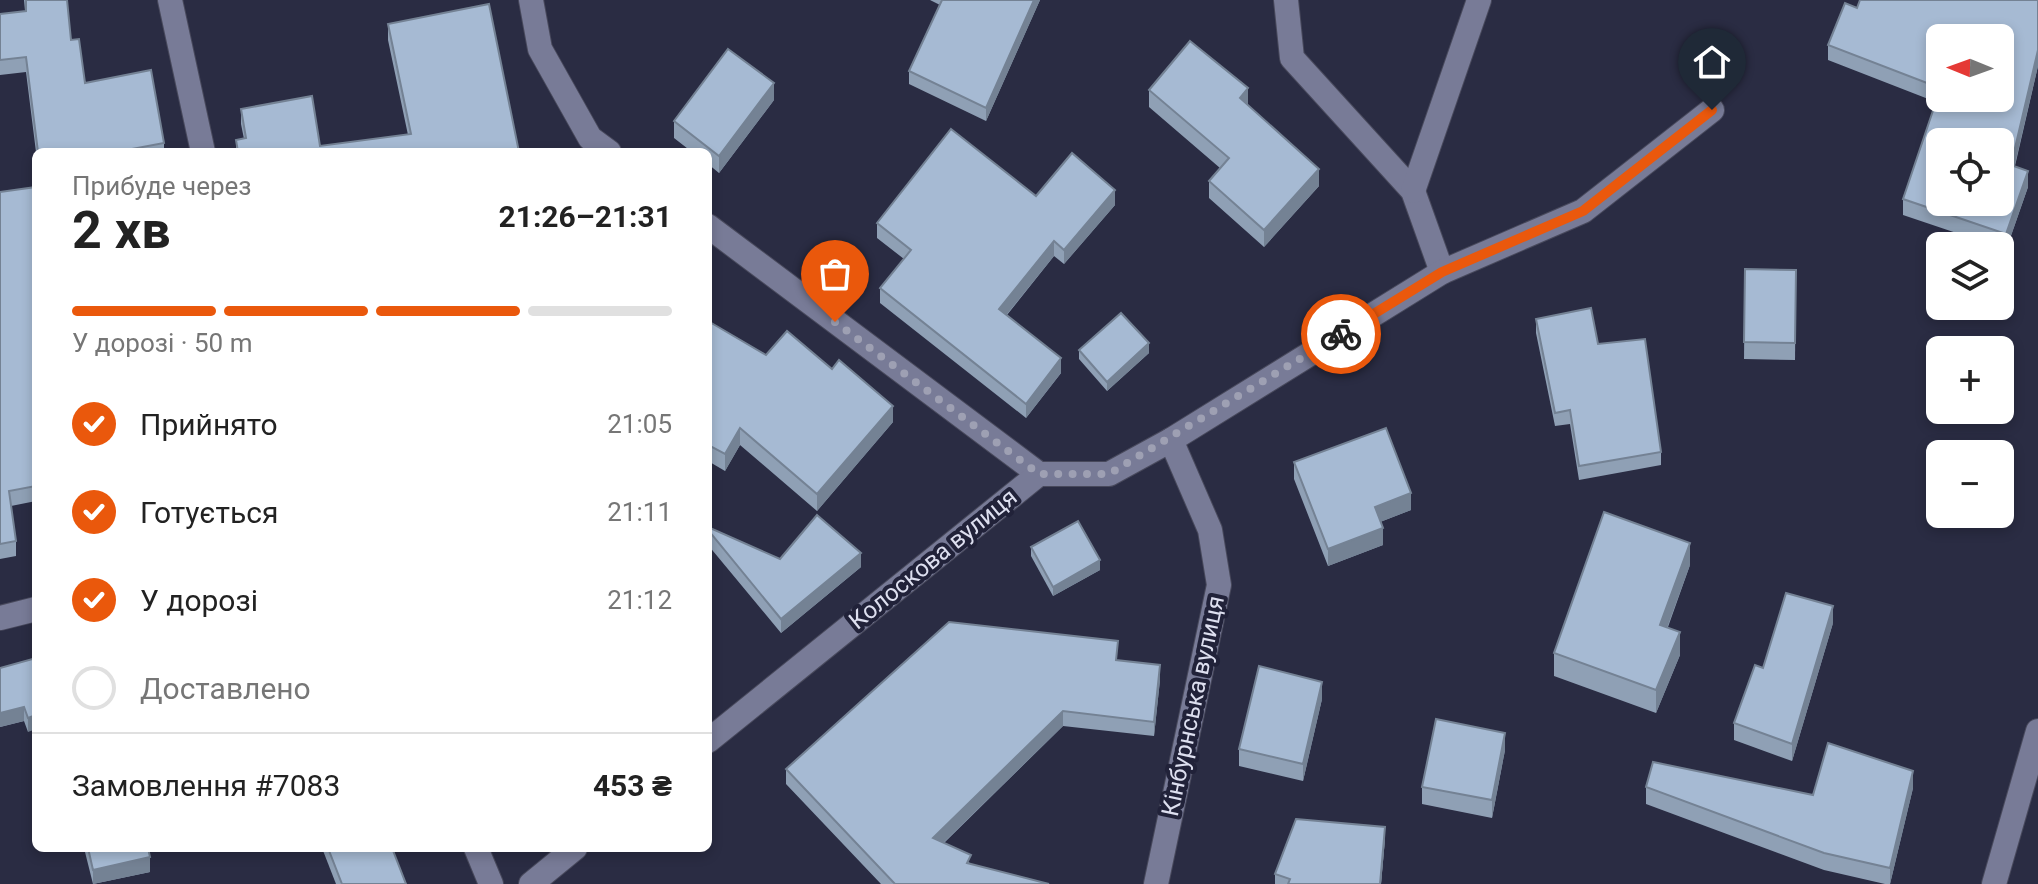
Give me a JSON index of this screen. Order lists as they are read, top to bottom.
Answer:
{
  "streets": {
    "street": ["Колоскова вулиця", "Кінбурнська вулиця"]
  },
  "crossings": [
    ["Колоскова вулиця", "Кінбурнська вулиця"]
  ],
  "north": "left",
  "page": {
    "map_buttons": ["+", "−"],
    "heading": ["2 хв", "Прибуде через", "21:26–21:31"],
    "panel": ["Замовлення #7083", "453 ₴"],
    "bar": "У дорозі · 50 m",
    "list": [
      ["Прийнято", "21:05"],
      ["Готується", "21:11"],
      ["У дорозі", "21:12"],
      "Доставлено"
    ]
  }
}
